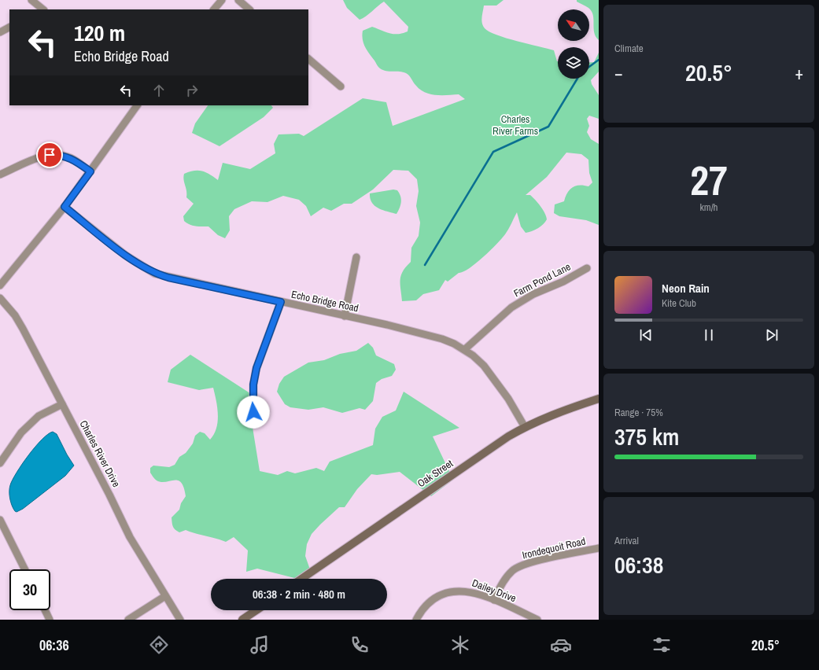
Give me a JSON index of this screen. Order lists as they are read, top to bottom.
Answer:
{
  "streets": {
    "main road": ["Oak Street"],
    "street": [
      "Farm Pond Lane",
      "Echo Bridge Road",
      "Charles River Drive",
      "Irondequoit Road",
      "Dailey Drive"
    ]
  },
  "crossings": [
    ["Farm Pond Lane", "Echo Bridge Road"],
    ["Echo Bridge Road", "Oak Street"],
    ["Irondequoit Road", "Dailey Drive"]
  ],
  "parks": ["Charles River Farms"],
  "north": "top left",
  "page": {
    "tile": [
      "Climate",
      ["27", "km/h"],
      ["Range · 75%", "375 km"],
      ["Arrival", "06:38"]
    ],
    "turn": ["120 m", "Echo Bridge Road"],
    "heat": ["−", "20.5°", "+"],
    "song": ["Neon Rain", "Kite Club"],
    "limit": "30",
    "trip": "06:38 · 2 min · 480 m",
    "tabs": ["06:36", "20.5°"]
  }
}
